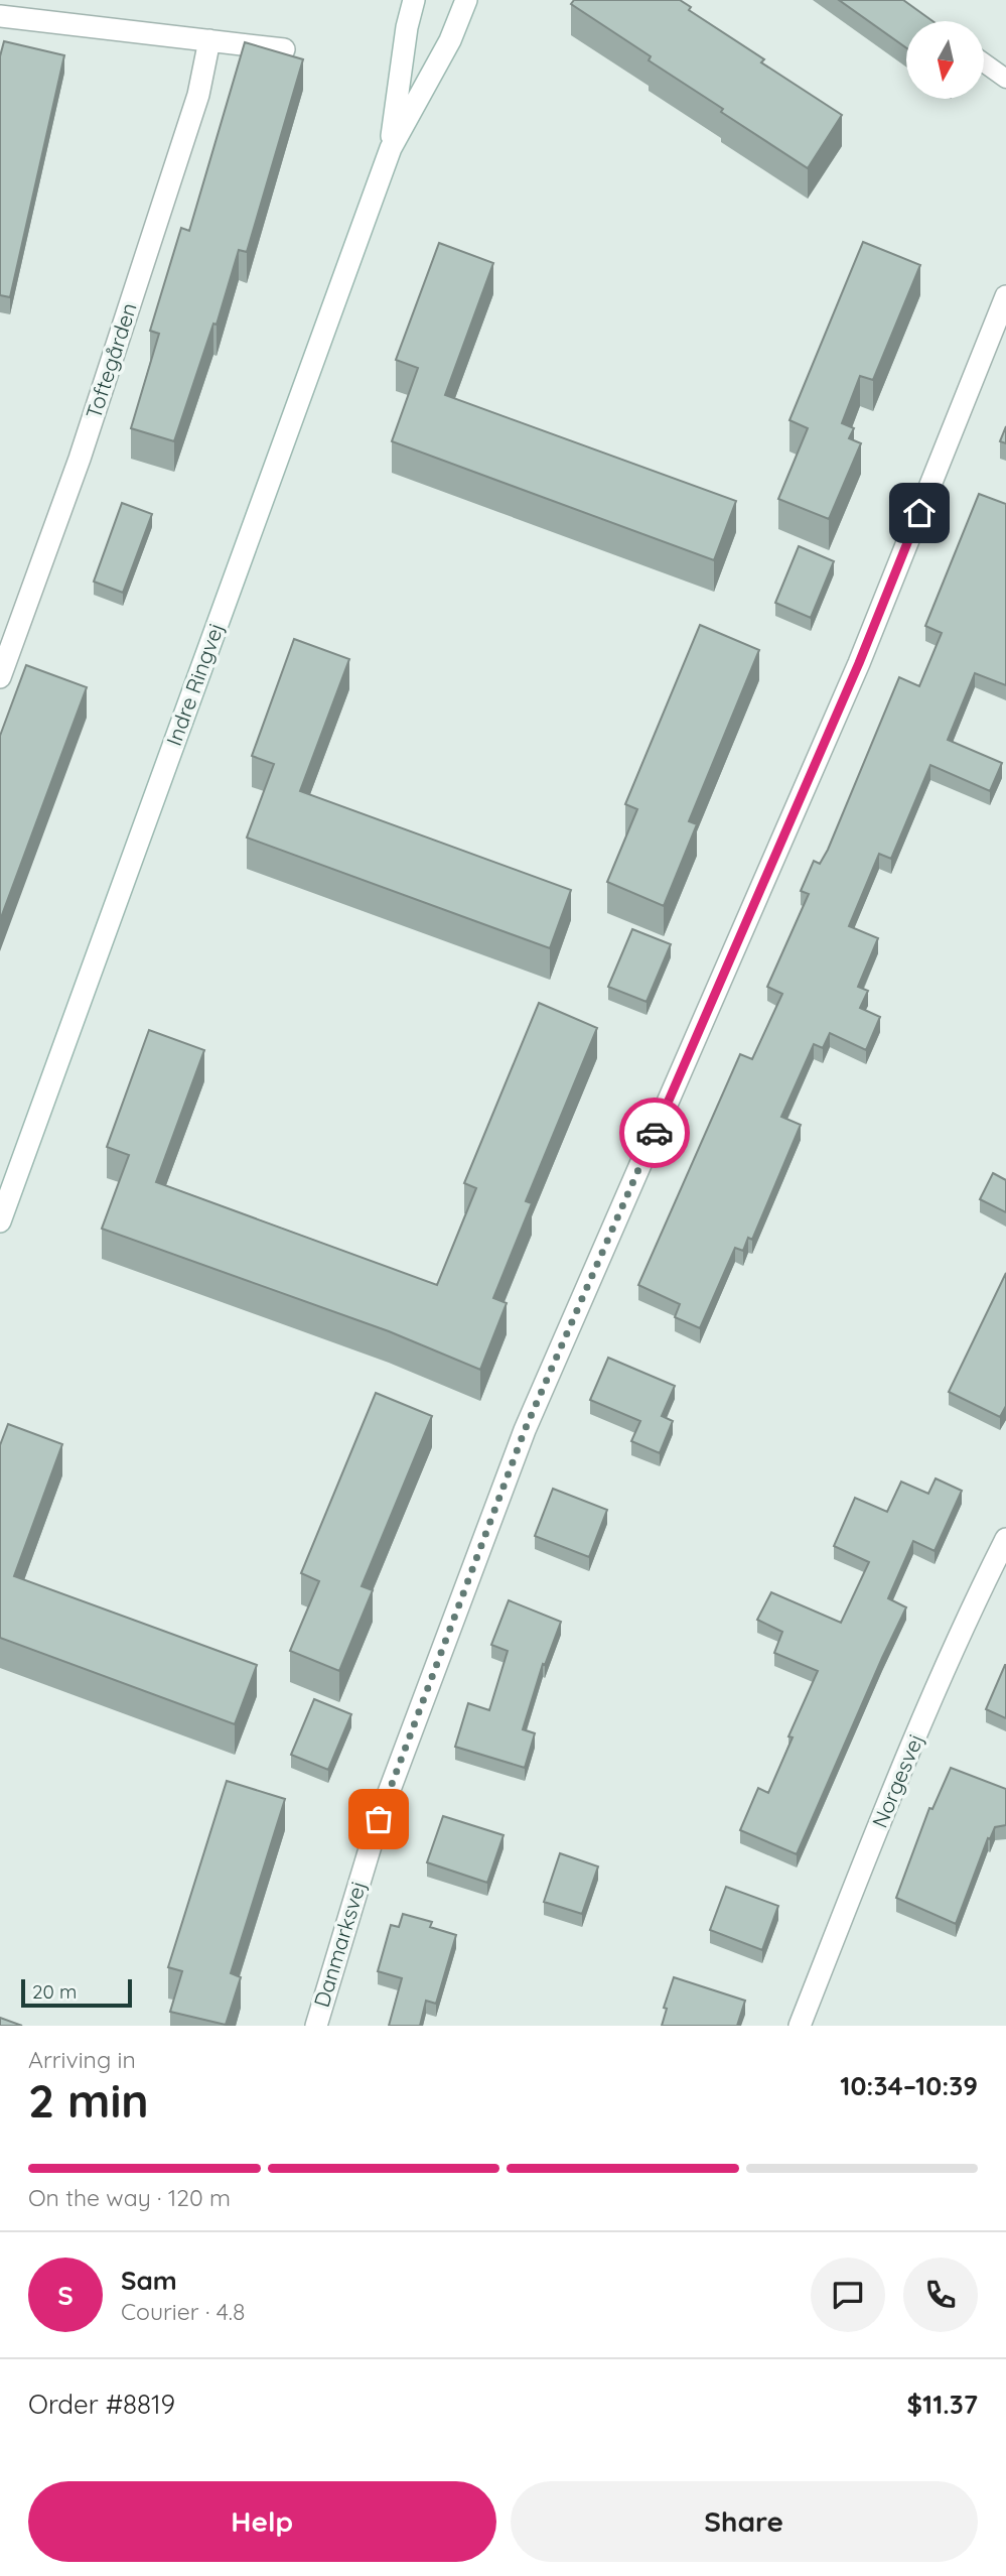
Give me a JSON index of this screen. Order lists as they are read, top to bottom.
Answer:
{
  "streets": {
    "street": [
      "Toftegården",
      "Indre Ringvej",
      "Norgesvej",
      "Danmarksvej"
    ]
  },
  "scale_bar": "20 m",
  "north": "bottom",
  "page": {
    "scale": "20 m",
    "heading": ["2 min", "Arriving in", "10:34–10:39"],
    "panel": [
      "Sam",
      "Courier · 4.8",
      "Order #8819",
      "$11.37"
    ],
    "bar": "On the way · 120 m",
    "round": "S",
    "buttons": ["Help", "Share"]
  }
}
